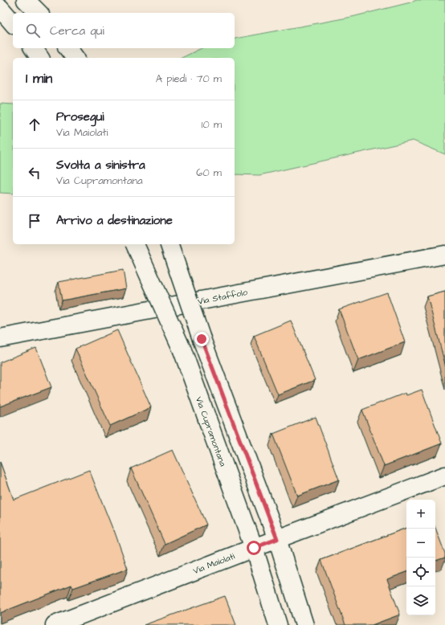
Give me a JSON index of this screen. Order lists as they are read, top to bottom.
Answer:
{
  "streets": {
    "main road": ["Via Staffolo", "Via Cupramontana", "Via Maiolati"]
  },
  "crossings": [
    ["Via Cupramontana", "Via Maiolati"]
  ],
  "page": {
    "search": "Cerca qui",
    "heading": ["1 min", "A piedi · 70 m"],
    "list": [
      ["Prosegui", "Via Maiolati", "10 m"],
      ["Svolta a sinistra", "Via Cupramontana", "60 m"],
      "Arrivo a destinazione"
    ],
    "map_buttons": ["+", "−"]
  }
}
